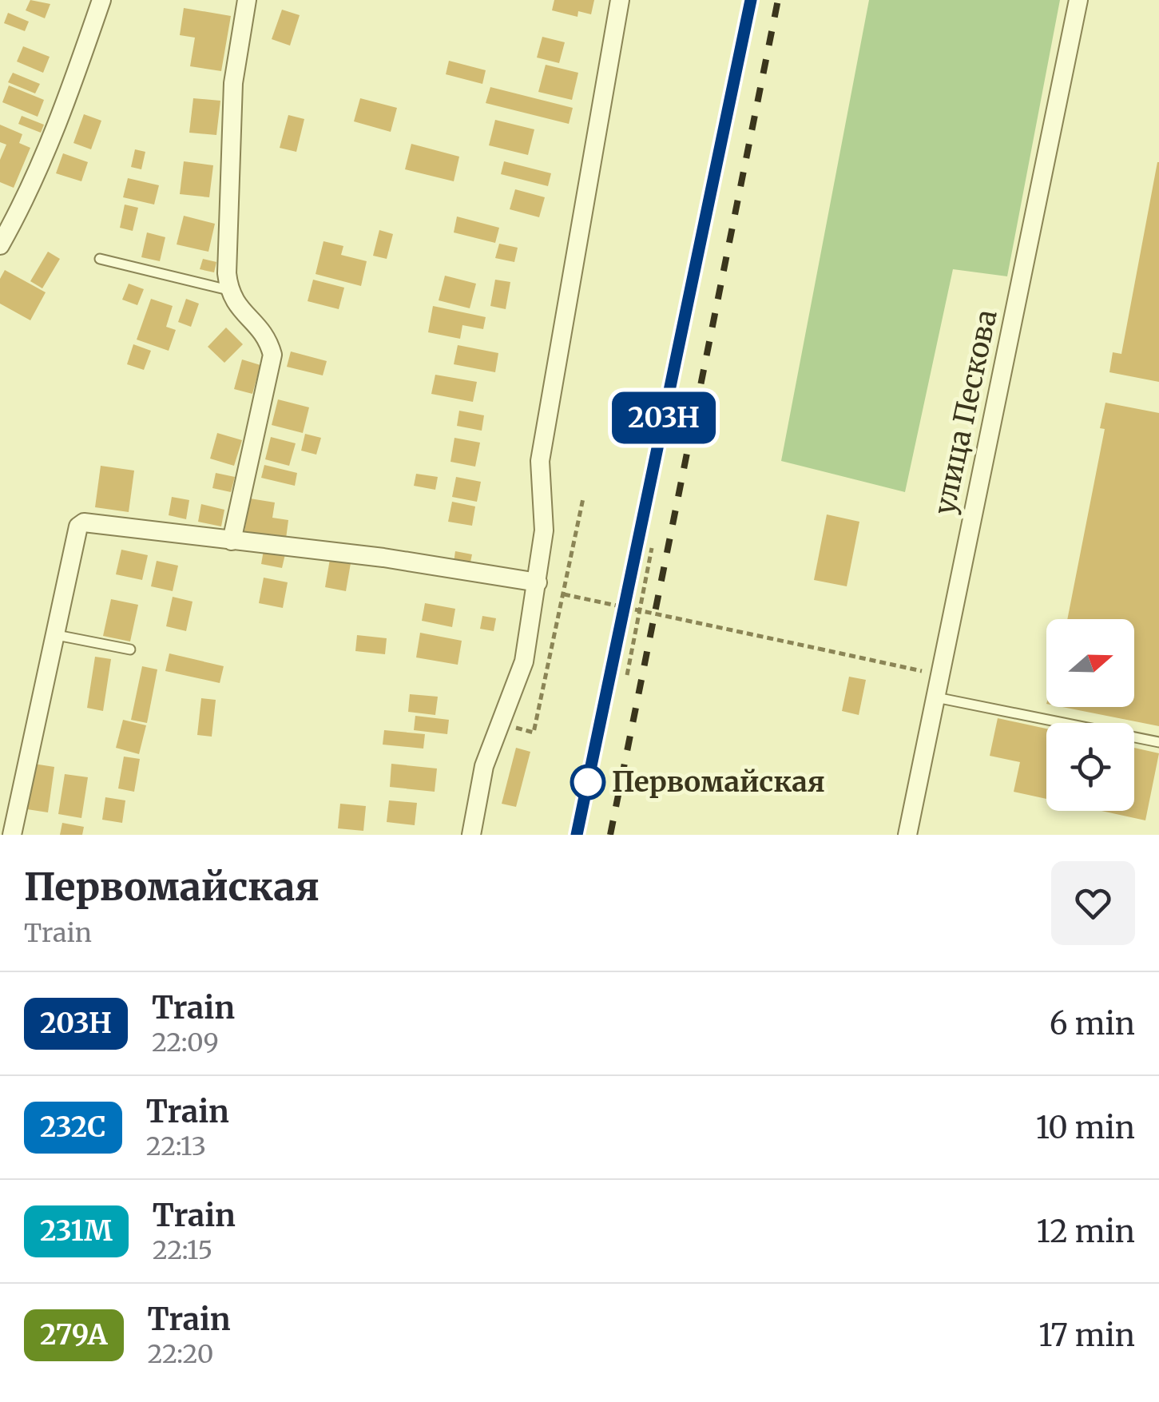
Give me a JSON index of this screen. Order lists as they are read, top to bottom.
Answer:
{
  "streets": {
    "street": ["улица Пескова"]
  },
  "places": ["Первомайская"],
  "north": "right",
  "page": {
    "on_map": "203Н",
    "heading": ["Первомайская", "Train"],
    "list": [
      {
        "mark": "203Н",
        "name": "Train",
        "note": "22:09",
        "value": "6 min"
      },
      {
        "mark": "232C",
        "name": "Train",
        "note": "22:13",
        "value": "10 min"
      },
      {
        "mark": "231М",
        "name": "Train",
        "note": "22:15",
        "value": "12 min"
      },
      {
        "mark": "279А",
        "name": "Train",
        "note": "22:20",
        "value": "17 min"
      }
    ]
  }
}
